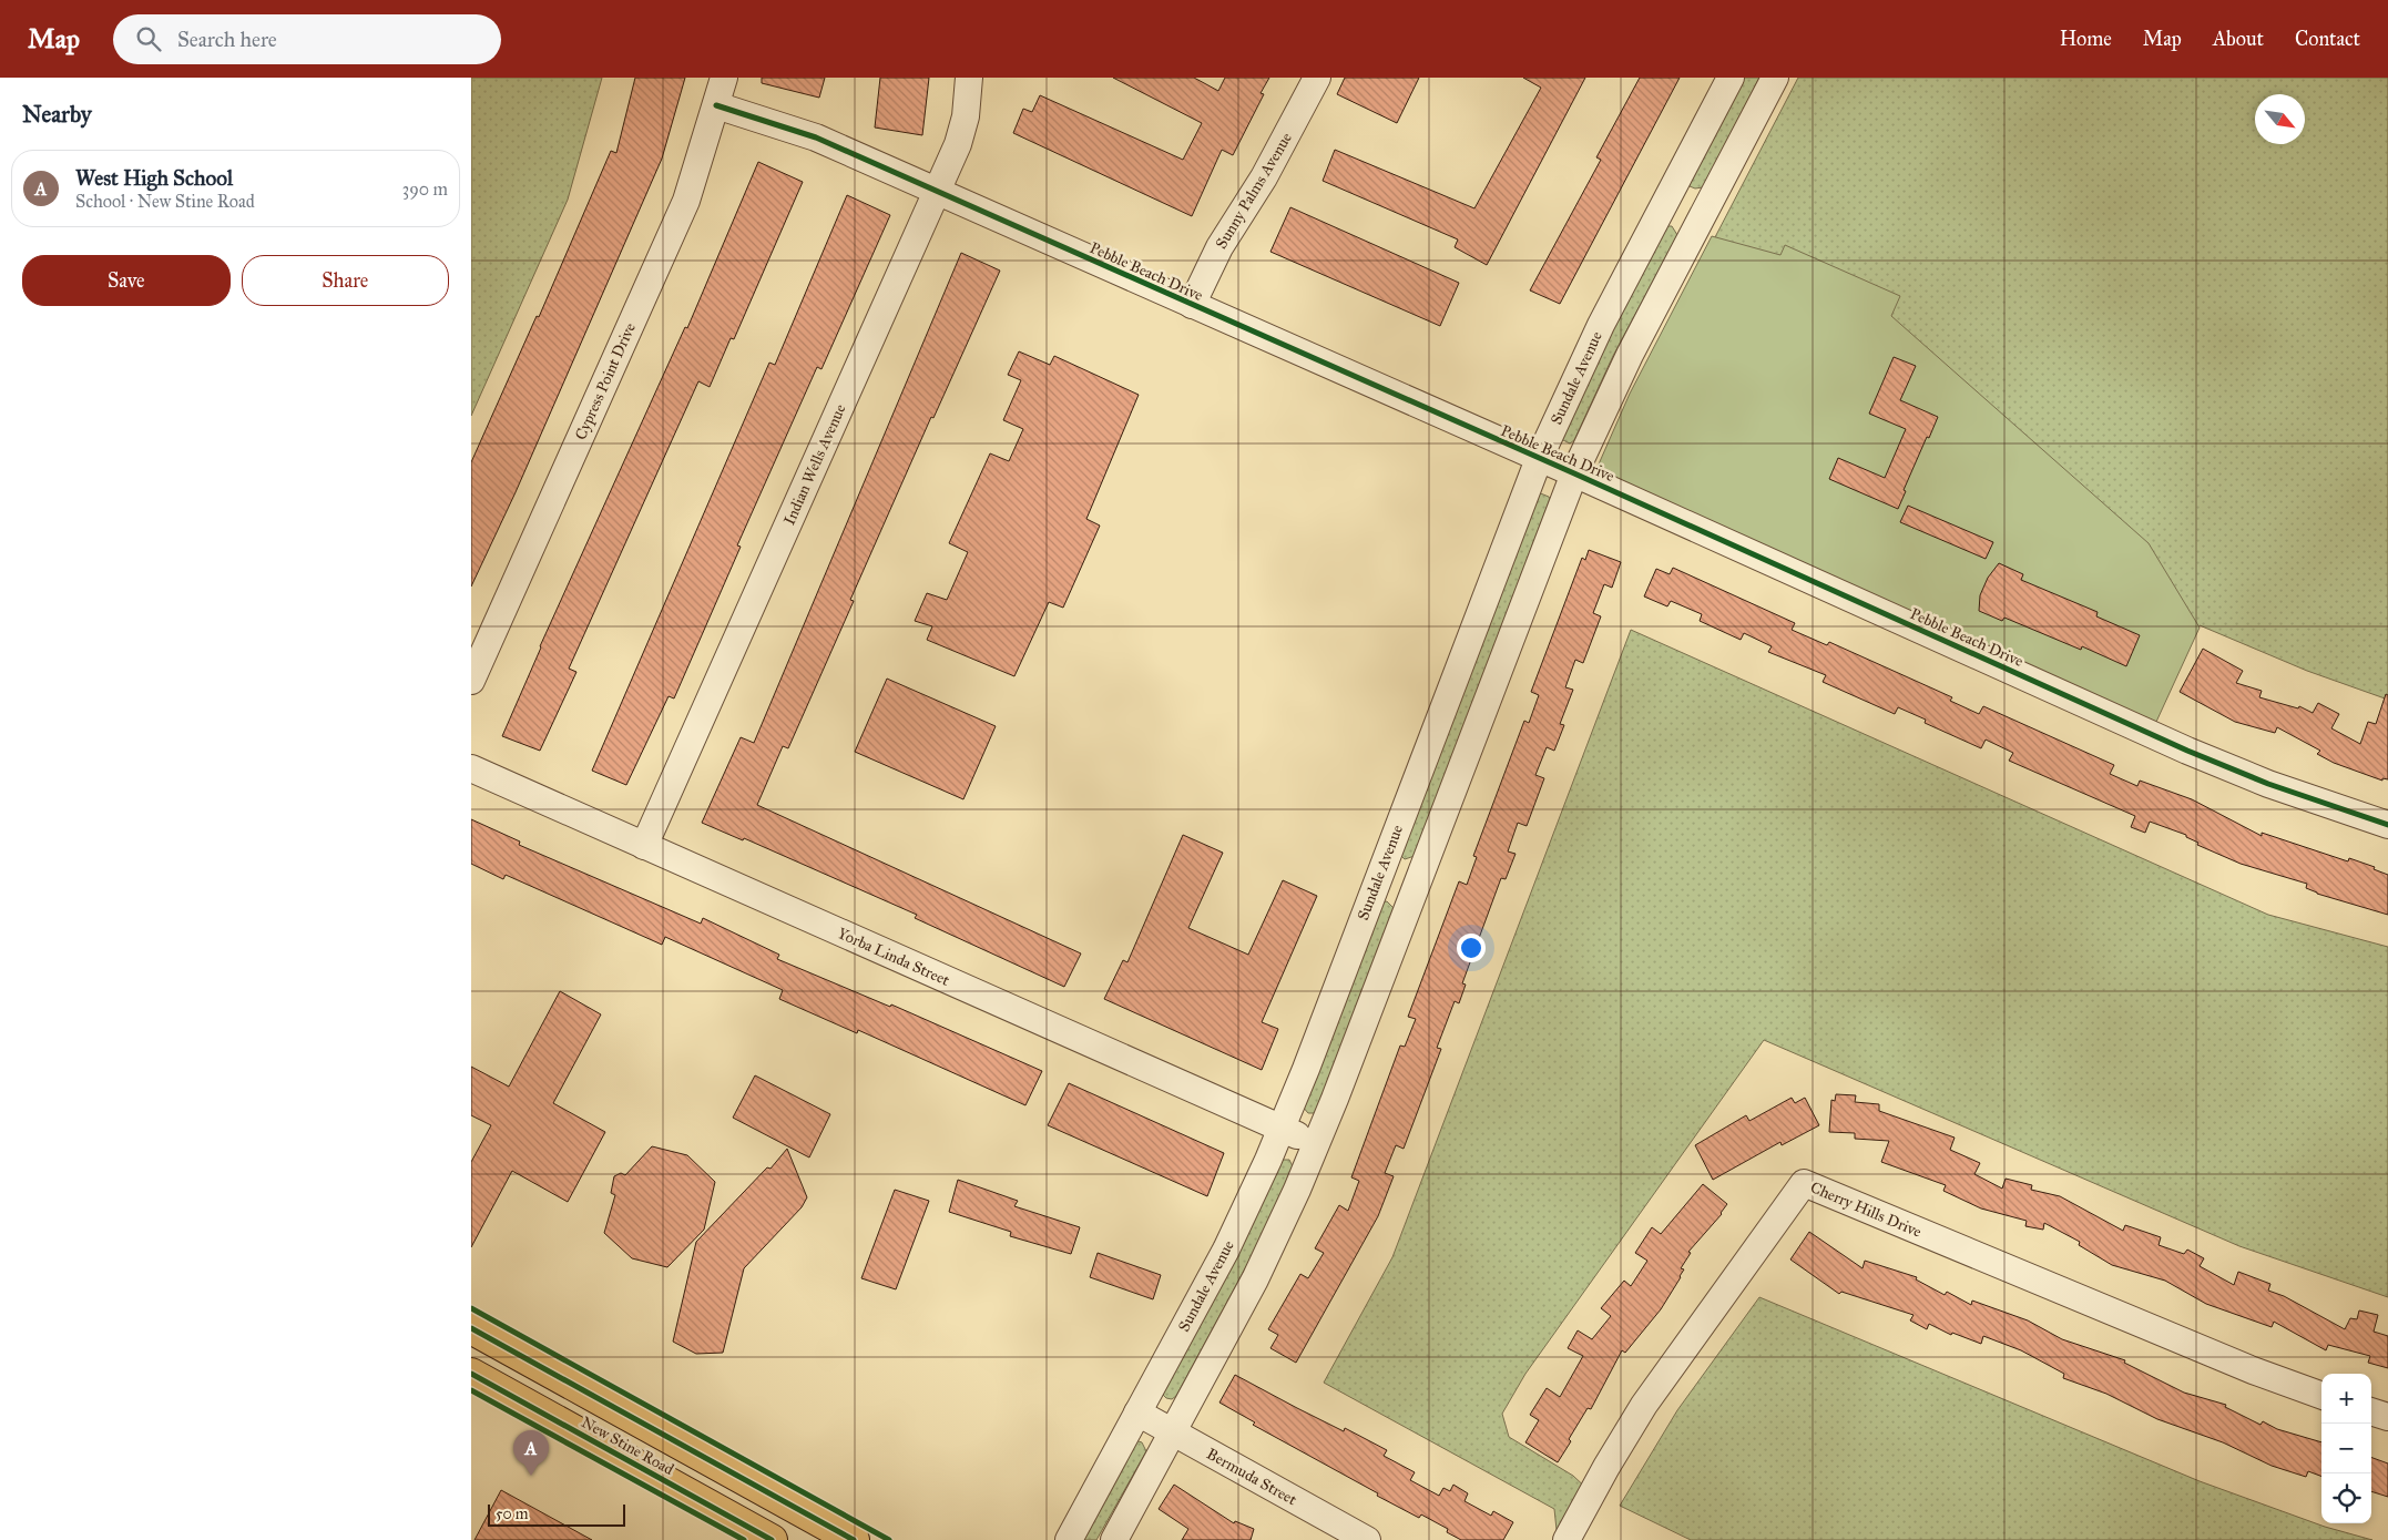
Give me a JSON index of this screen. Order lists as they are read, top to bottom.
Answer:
{
  "streets": {
    "main road": ["New Stine Road"],
    "street": [
      "Sunny Palms Avenue",
      "Pebble Beach Drive",
      "Sundale Avenue",
      "Cypress Point Drive",
      "Indian Wells Avenue",
      "Yorba Linda Street",
      "Cherry Hills Drive",
      "Bermuda Street"
    ]
  },
  "crossings": [
    ["Sunny Palms Avenue", "Pebble Beach Drive"],
    ["Pebble Beach Drive", "Sundale Avenue"],
    ["Pebble Beach Drive", "Cypress Point Drive"],
    ["Pebble Beach Drive", "Indian Wells Avenue"],
    ["Sundale Avenue", "Yorba Linda Street"],
    ["Sundale Avenue", "Bermuda Street"],
    ["Indian Wells Avenue", "Yorba Linda Street"]
  ],
  "scale_bar": "50 m",
  "north": "bottom right",
  "page": {
    "header": "Map",
    "search": "Search here",
    "nav": [
      "Home",
      "Map",
      "About",
      "Contact"
    ],
    "heading": "Nearby",
    "list": [
      {
        "mark": "A",
        "name": "West High School",
        "note": "School · New Stine Road",
        "value": "390 m"
      }
    ],
    "buttons": ["Save", "Share"],
    "map_buttons": ["+", "−"],
    "pins": "A",
    "scale": "50 m"
  }
}
